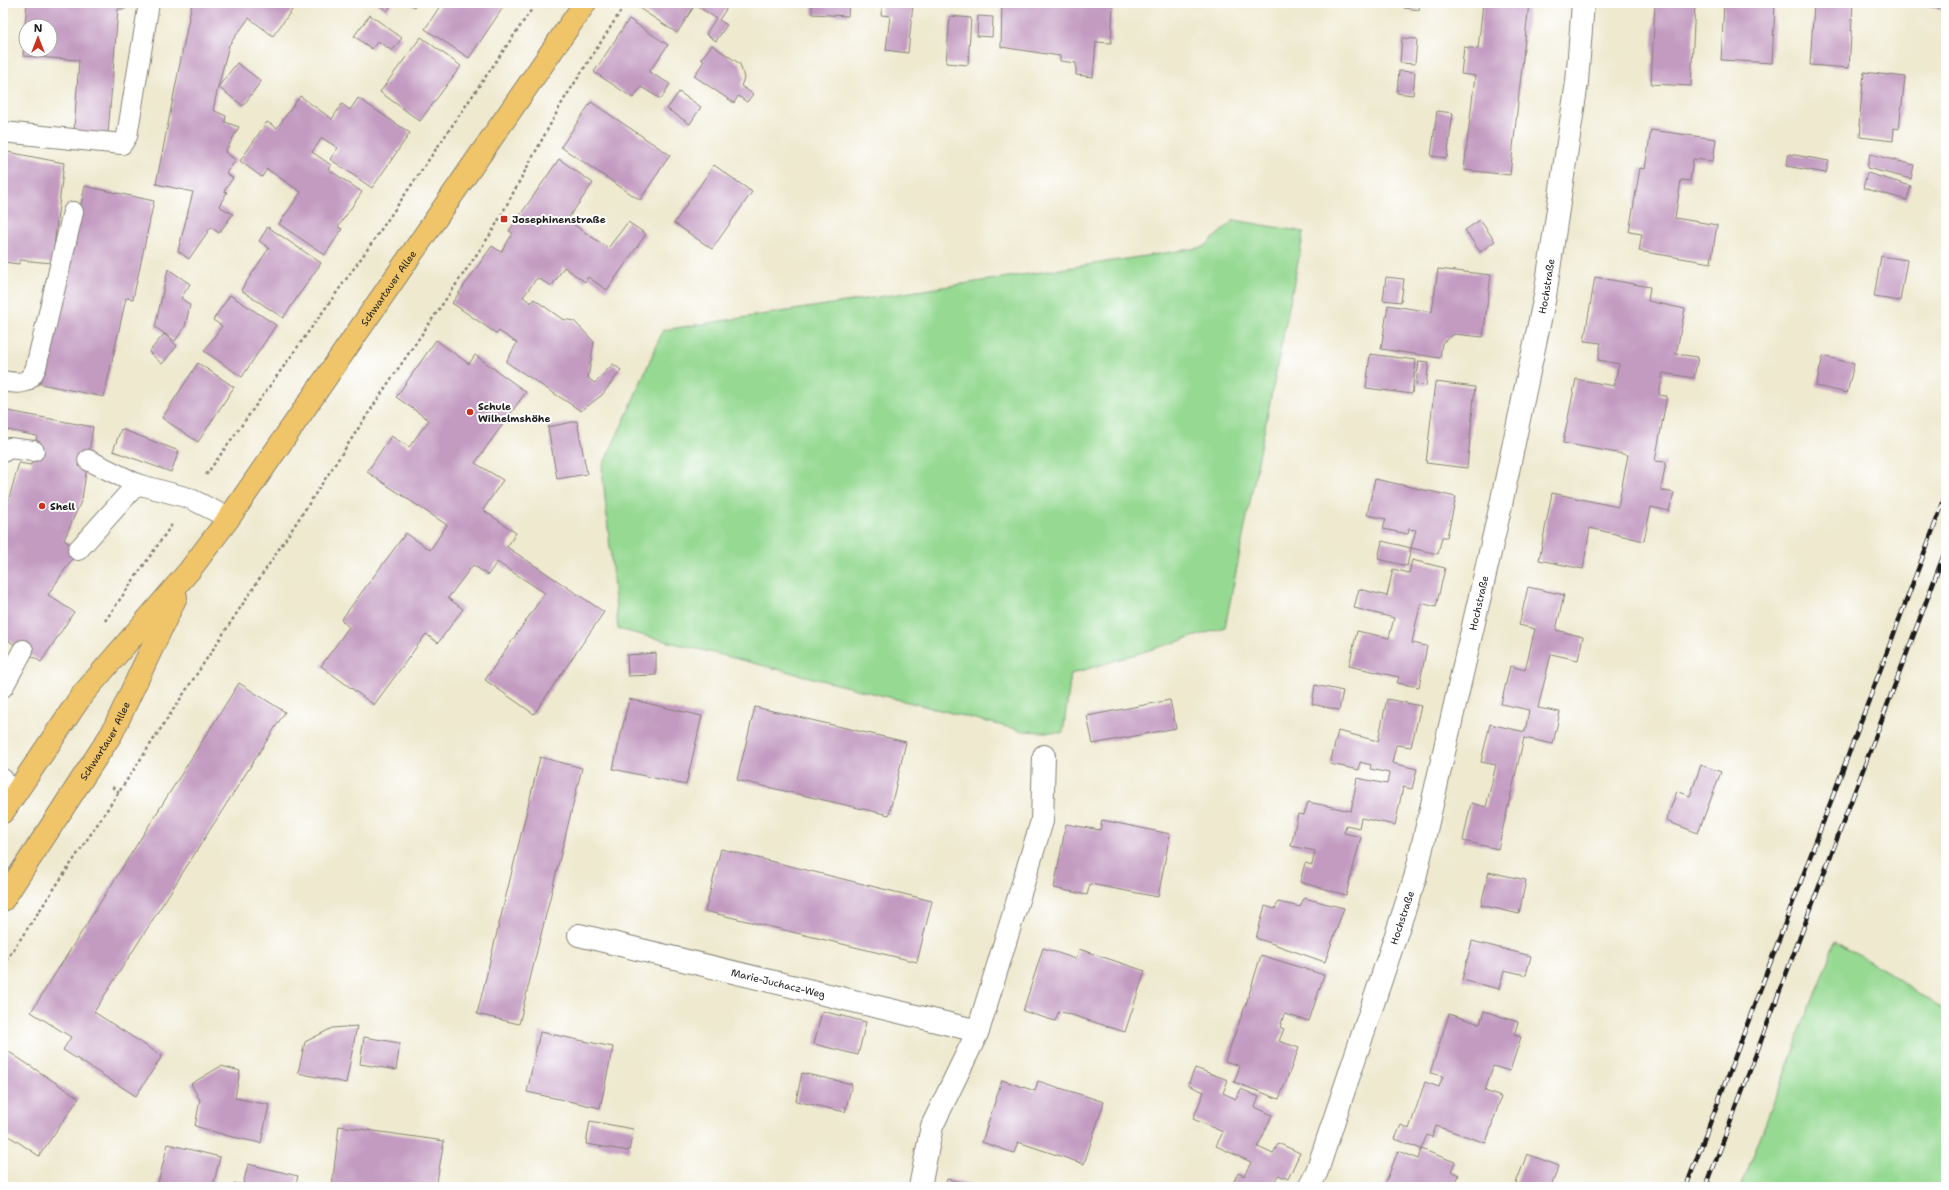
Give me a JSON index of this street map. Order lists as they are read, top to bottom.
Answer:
{
  "streets": {
    "main road": ["Schwartauer Allee"],
    "street": ["Hochstraße", "Marie-Juchacz-Weg"]
  },
  "places": {
    "transit": ["Josephinenstraße"],
    "other": ["Schule Wilhelmshöhe", "Shell"]
  },
  "north": "top"
}
